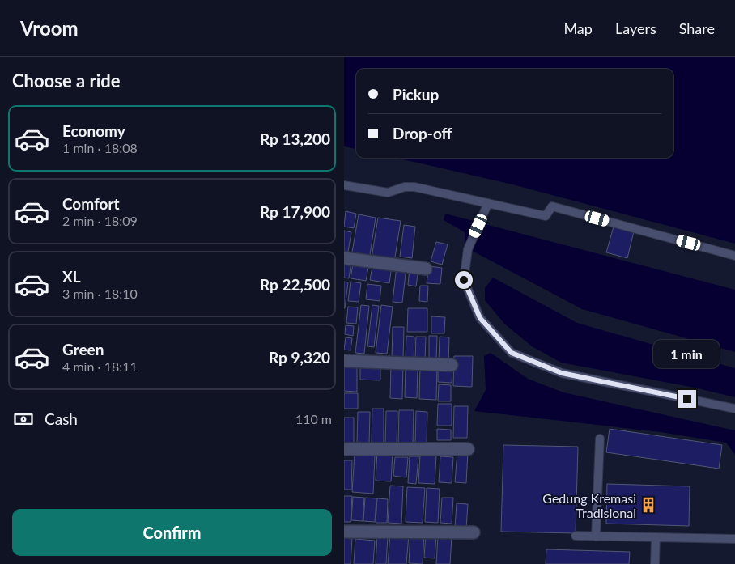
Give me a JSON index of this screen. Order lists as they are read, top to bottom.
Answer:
{
  "places": {
    "building": ["Gedung Kremasi Tradisional"]
  },
  "page": {
    "header": "Vroom",
    "nav": ["Map", "Layers", "Share"],
    "heading": "Choose a ride",
    "banner": ["Pickup", "Drop-off"],
    "list": [
      {
        "name": "Economy",
        "note": "1 min · 18:08",
        "value": "Rp 13,200"
      },
      {
        "name": "Comfort",
        "note": "2 min · 18:09",
        "value": "Rp 17,900"
      },
      {
        "name": "XL",
        "note": "3 min · 18:10",
        "value": "Rp 22,500"
      },
      {
        "name": "Green",
        "note": "4 min · 18:11",
        "value": "Rp 9,320"
      }
    ],
    "bubble": "1 min",
    "pay": ["Cash", "110 m"],
    "buttons": "Confirm"
  }
}
